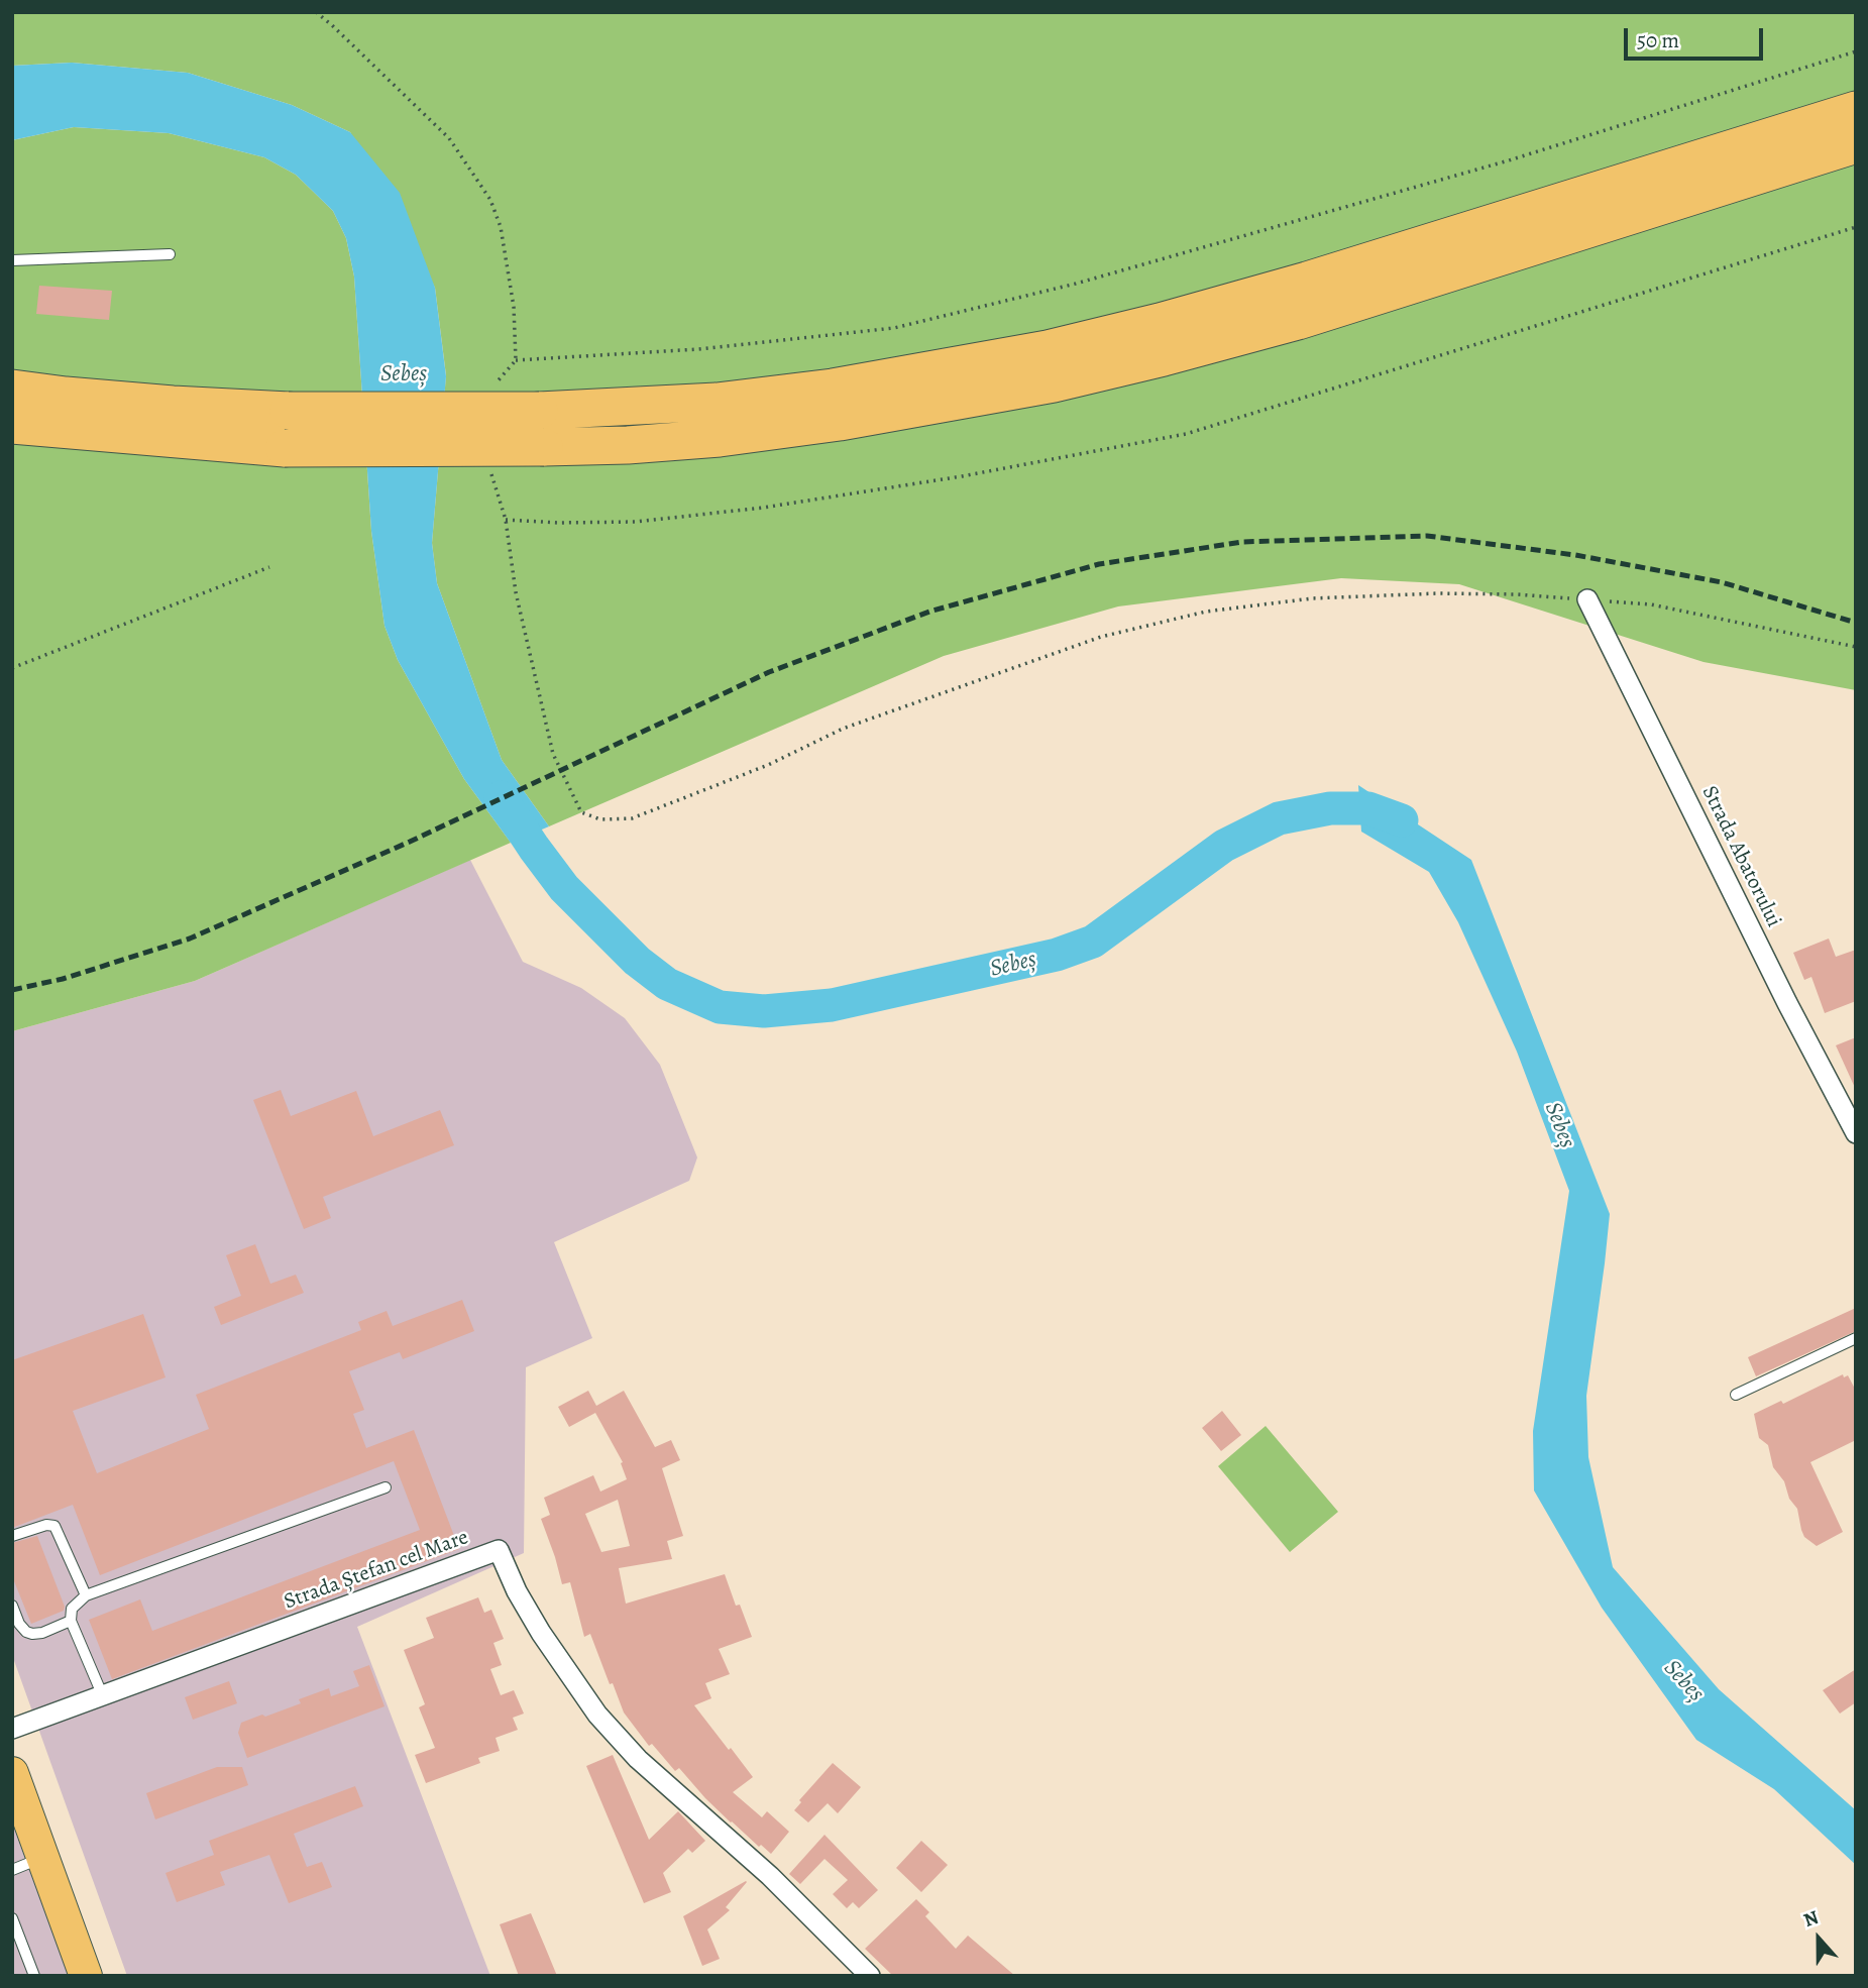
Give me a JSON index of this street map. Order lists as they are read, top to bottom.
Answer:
{
  "streets": {
    "street": ["Strada Abatorului", "Strada Ștefan cel Mare"]
  },
  "water": ["Sebeș"],
  "scale_bar": "50 m",
  "north": "top"
}
